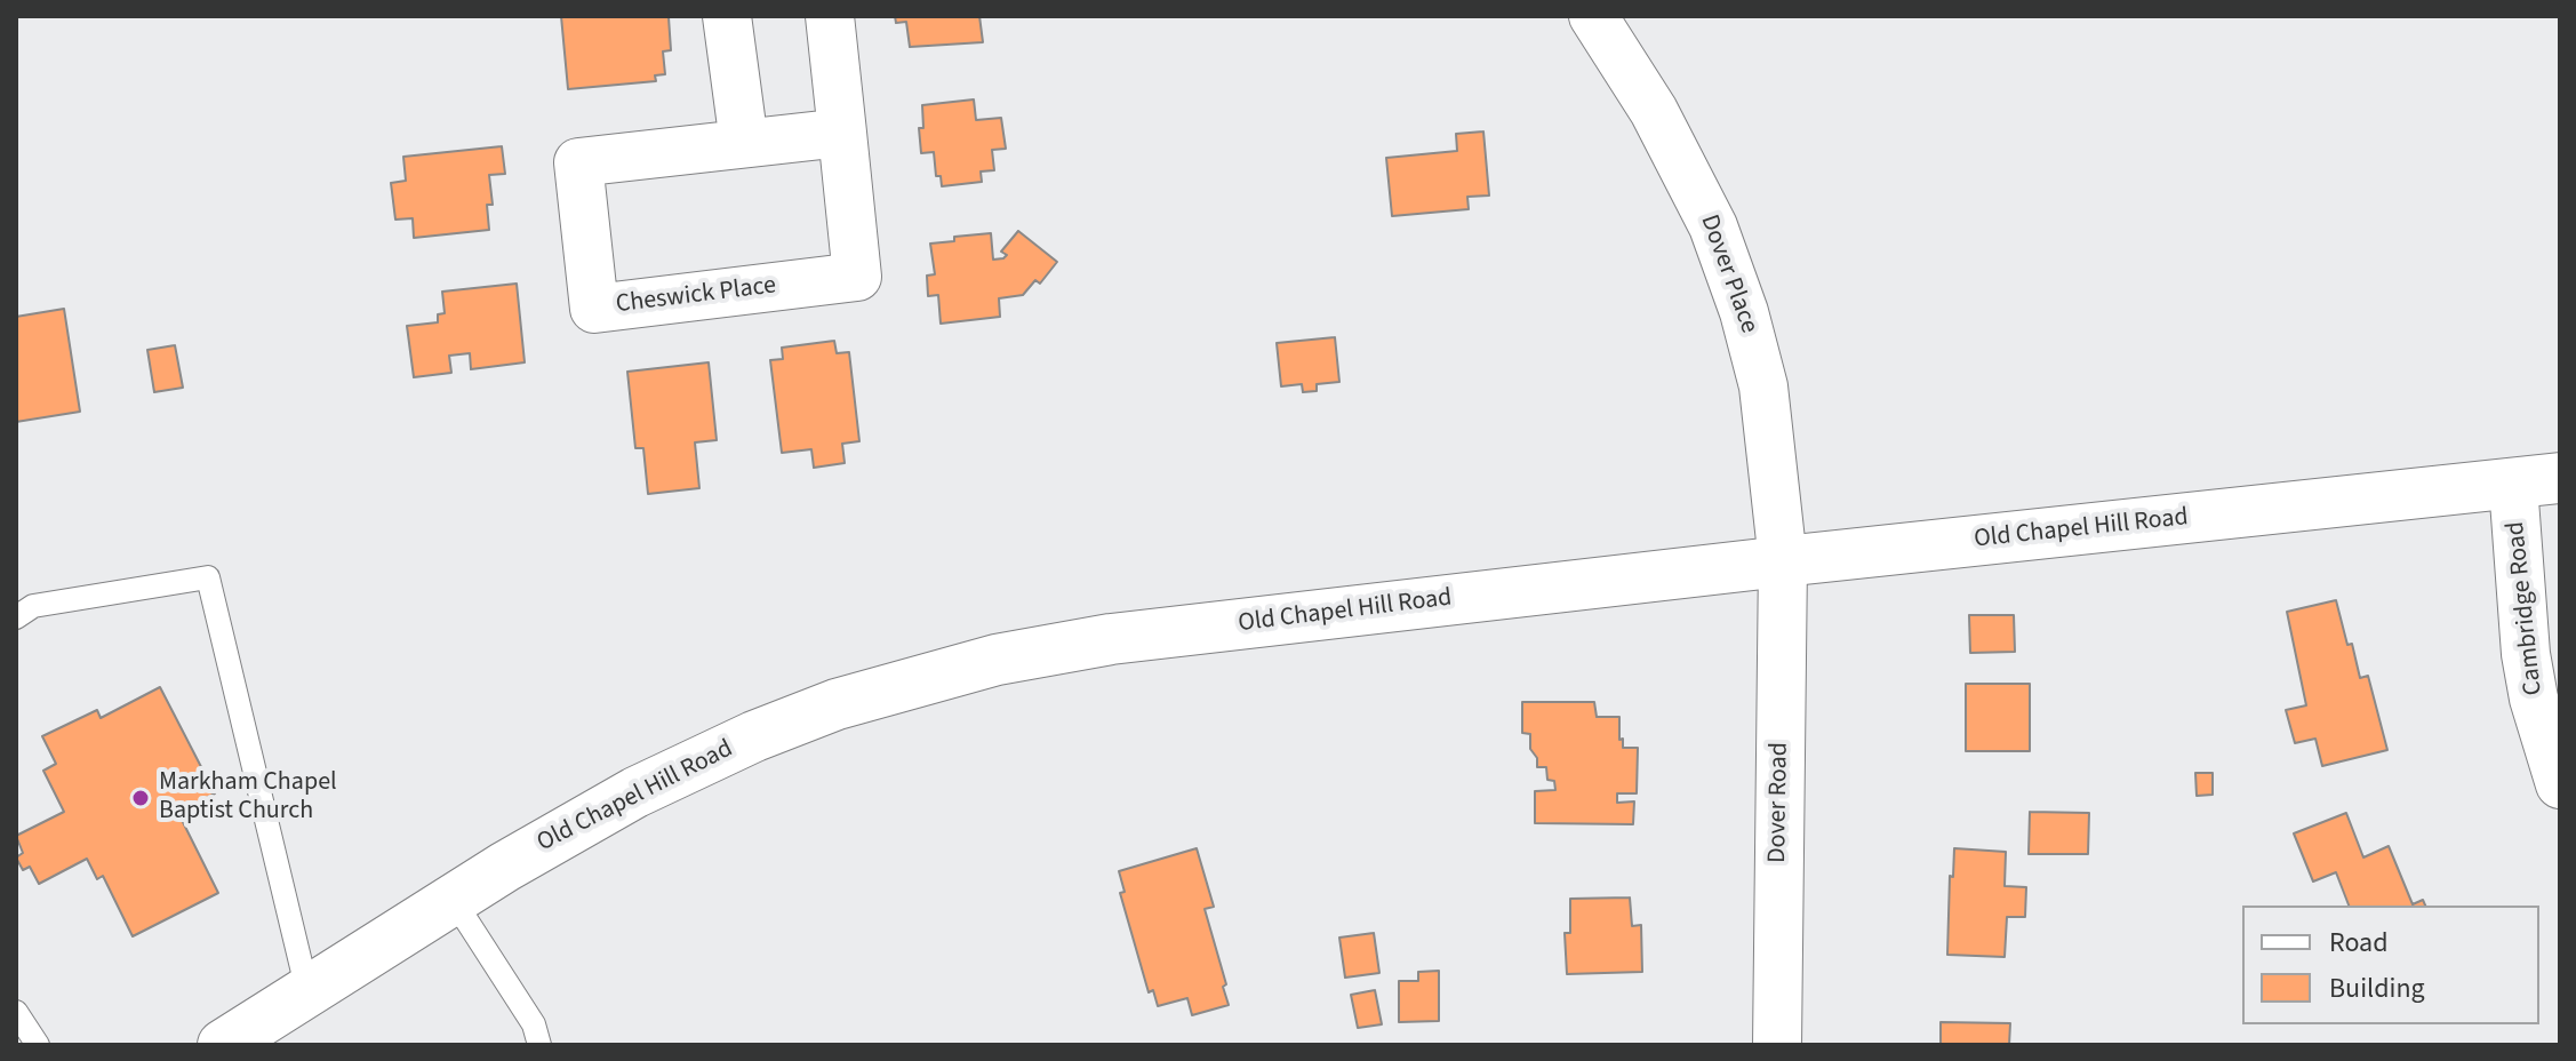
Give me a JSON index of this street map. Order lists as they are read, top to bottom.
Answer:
{
  "streets": {
    "street": [
      "Dover Place",
      "Cheswick Place",
      "Old Chapel Hill Road",
      "Cambridge Road",
      "Dover Road"
    ]
  },
  "crossings": [
    ["Dover Place", "Old Chapel Hill Road"],
    ["Dover Place", "Dover Road"],
    ["Old Chapel Hill Road", "Cambridge Road"],
    ["Old Chapel Hill Road", "Dover Road"]
  ],
  "places": ["Markham Chapel Baptist Church"],
  "legend": ["Road", "Building"]
}
